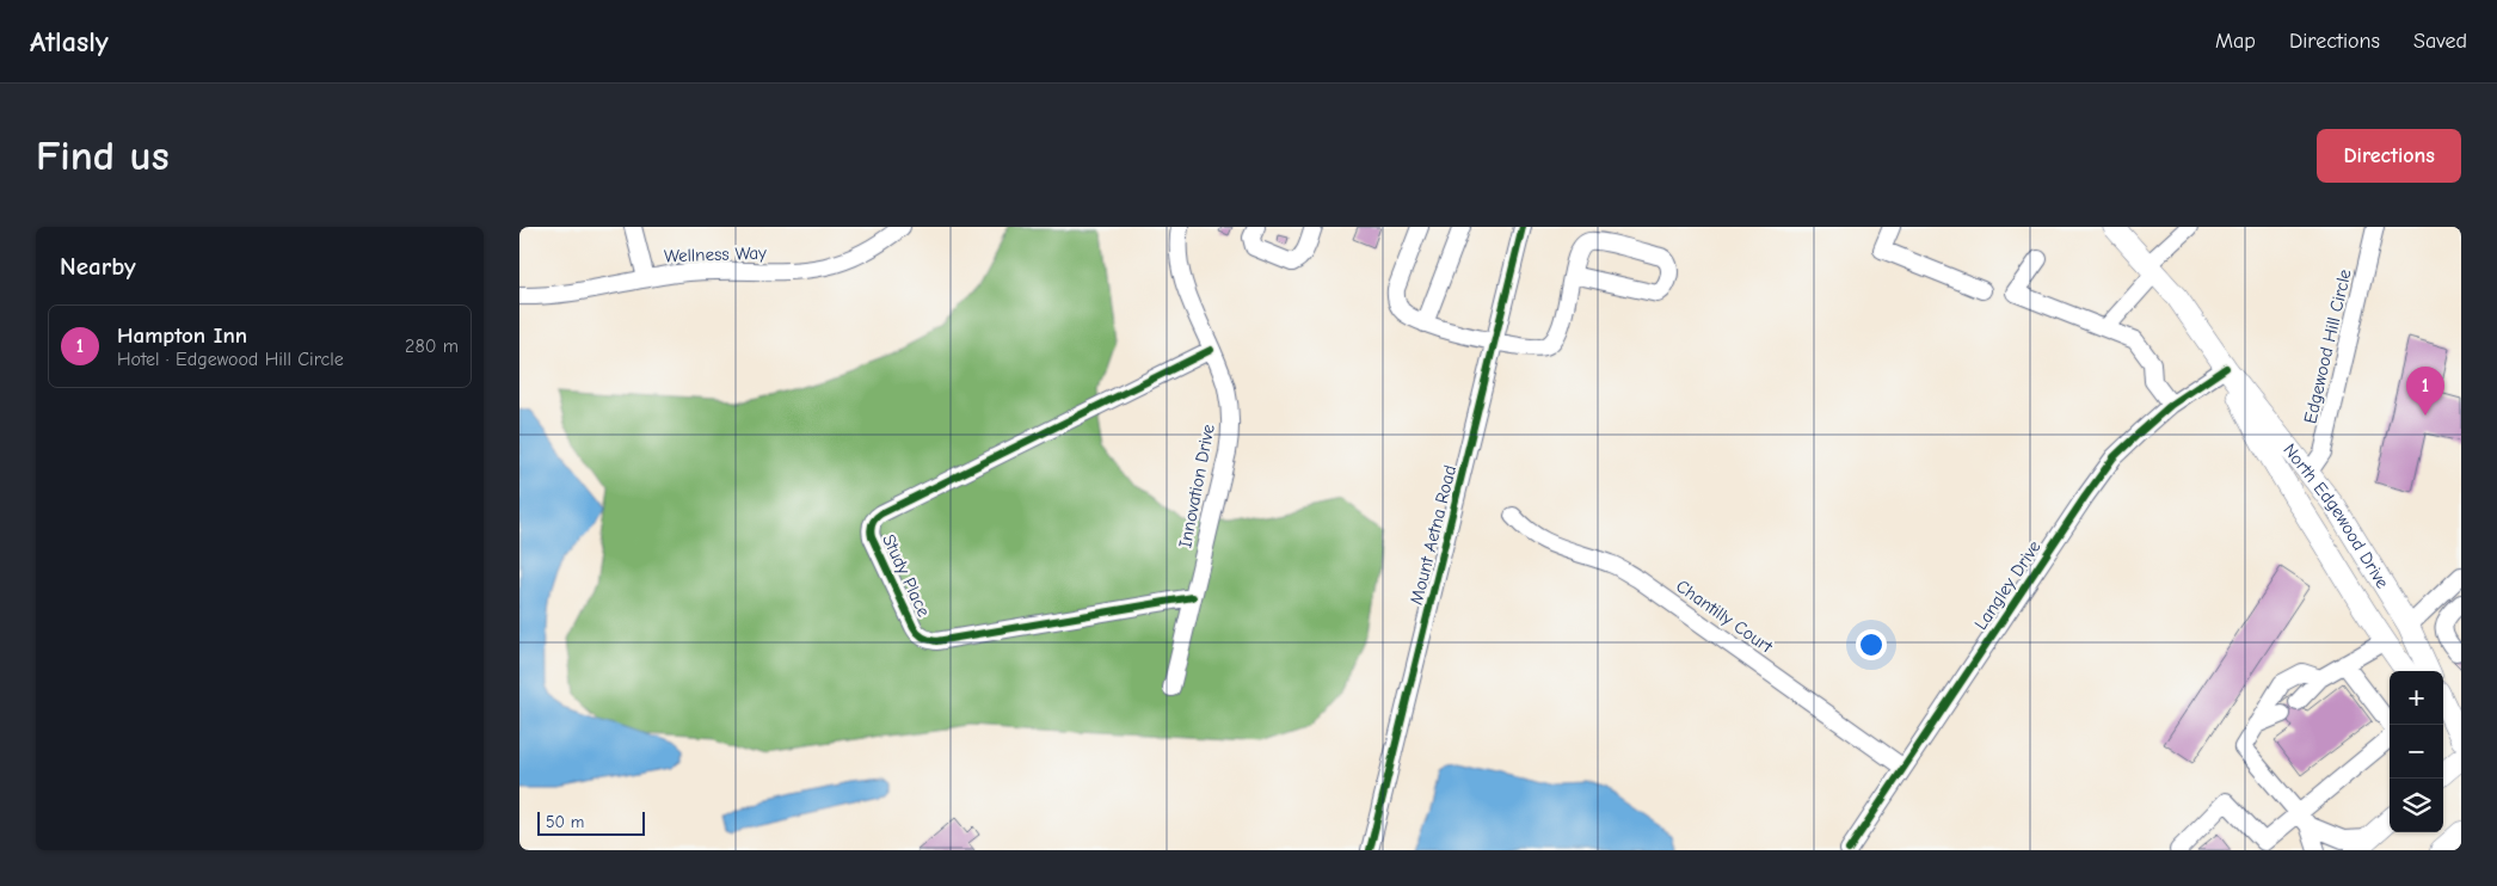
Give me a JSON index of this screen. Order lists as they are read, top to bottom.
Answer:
{
  "streets": {
    "main road": ["North Edgewood Drive"],
    "street": [
      "Wellness Way",
      "Edgewood Hill Circle",
      "Innovation Drive",
      "Mount Aetna Road",
      "Study Place",
      "Langley Drive",
      "Chantilly Court"
    ]
  },
  "crossings": [
    ["Edgewood Hill Circle", "North Edgewood Drive"],
    ["Innovation Drive", "Study Place"],
    ["North Edgewood Drive", "Langley Drive"],
    ["Langley Drive", "Chantilly Court"]
  ],
  "scale_bar": "50 m",
  "page": {
    "header": "Atlasly",
    "nav": ["Map", "Directions", "Saved"],
    "buttons": "Directions",
    "title": "Find us",
    "heading": "Nearby",
    "list": [
      {
        "mark": "1",
        "name": "Hampton Inn",
        "note": "Hotel · Edgewood Hill Circle",
        "value": "280 m"
      }
    ],
    "pins": "1",
    "map_buttons": ["+", "−"],
    "scale": "50 m"
  }
}
